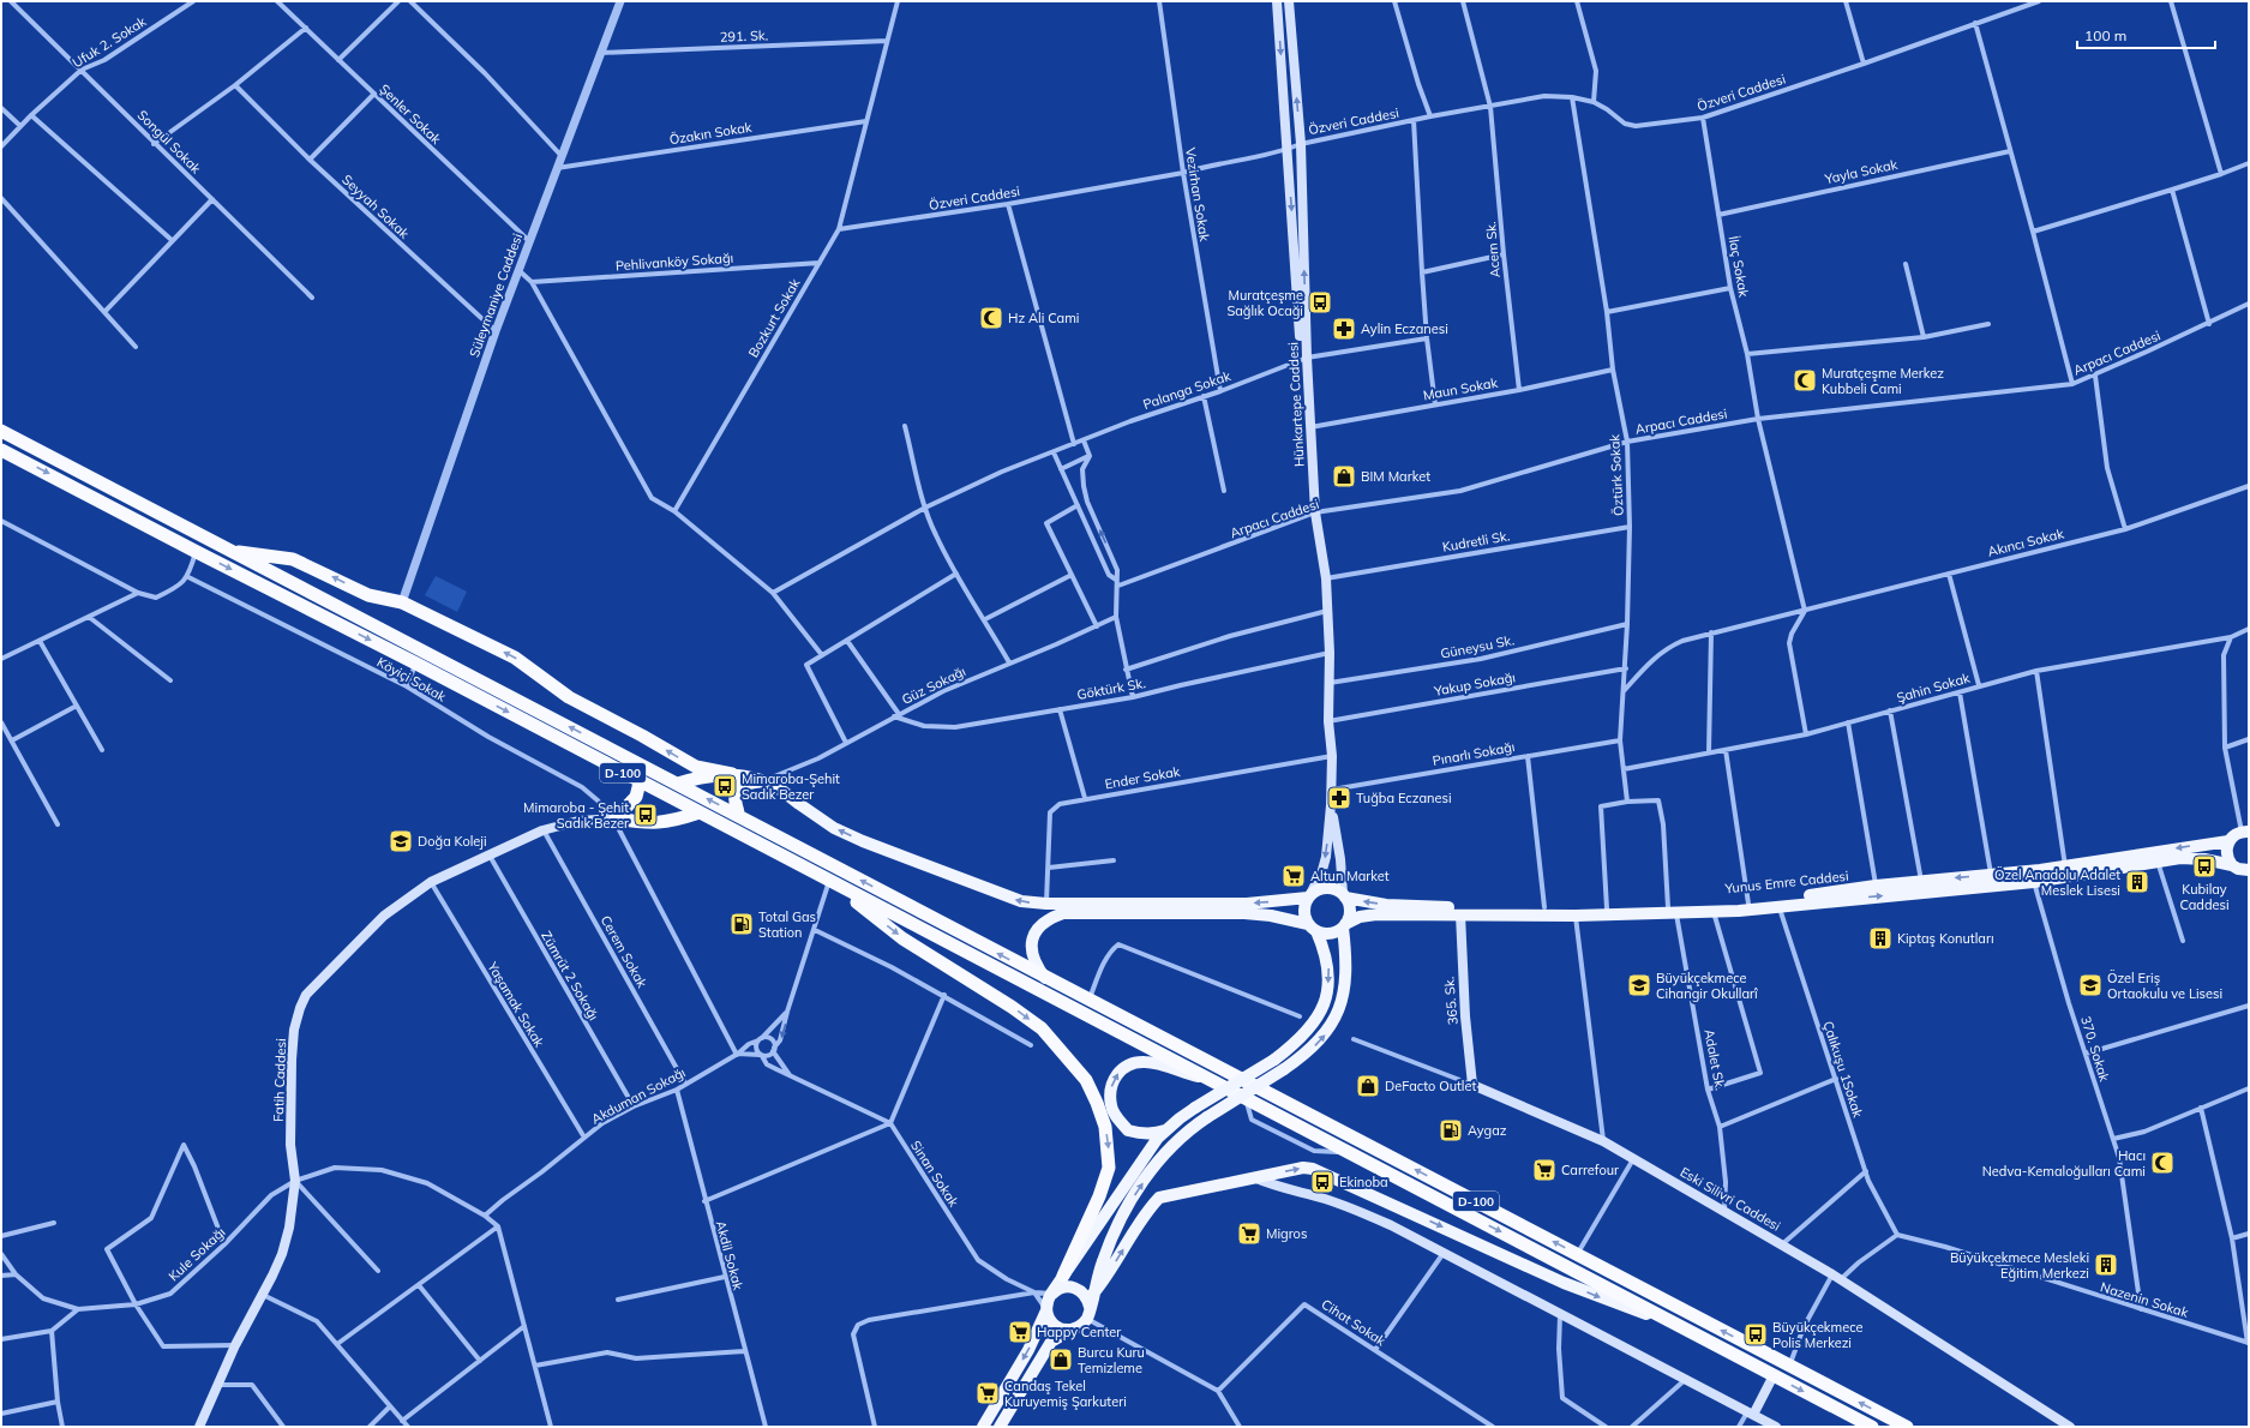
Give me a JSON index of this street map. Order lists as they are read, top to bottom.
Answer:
{
  "streets": {
    "highway": ["D-100"],
    "main road": [
      "Hünkartepe Caddesi",
      "Yunus Emre Caddesi",
      "365. Sk.",
      "Fatih Caddesi",
      "Eski Silivri Caddesi"
    ],
    "street": [
      "291. Sk.",
      "Ufuk 2. Sokak",
      "Özveri Caddesi",
      "Şenler Sokak",
      "Özakın Sokak",
      "Songül Sokak",
      "Yayla Sokak",
      "Vezirhan Sokak",
      "Seyyah Sokak",
      "Acem Sk.",
      "Pehlivanköy Sokağı",
      "İlaç Sokak",
      "Süleymaniye Caddesi",
      "Bozkurt Sokak",
      "Arpacı Caddesi",
      "Maun Sokak",
      "Palanga Sokak",
      "Öztürk Sokak",
      "Kudretli Sk.",
      "Akıncı Sokak",
      "Güneysu Sk.",
      "Köyiçi Sokak",
      "Yakup Sokağı",
      "Güz Sokağı",
      "Şahin Sokak",
      "Göktürk Sk.",
      "Pınarlı Sokağı",
      "Ender Sokak",
      "Cerem Sokak",
      "Zümrüt 2 Sokağı",
      "Yaşamak Sokak",
      "370. Sokak",
      "Adalet Sk.",
      "Çalıkuşu 1Sokak",
      "Akduman Sokağı",
      "Sinan Sokak",
      "Kule Sokağı",
      "Akdil Sokak",
      "Nazenin Sokak",
      "Cihat Sokak"
    ]
  },
  "crossings": [
    ["291. Sk.", "Süleymaniye Caddesi"],
    ["291. Sk.", "Bozkurt Sokak"],
    ["Ufuk 2. Sokak", "Songül Sokak"],
    ["Özveri Caddesi", "Vezirhan Sokak"],
    ["Özveri Caddesi", "Acem Sk."],
    ["Özveri Caddesi", "İlaç Sokak"],
    ["Özveri Caddesi", "Bozkurt Sokak"],
    ["Özveri Caddesi", "Hünkartepe Caddesi"],
    ["Özveri Caddesi", "Öztürk Sokak"],
    ["Şenler Sokak", "Süleymaniye Caddesi"],
    ["Özakın Sokak", "Süleymaniye Caddesi"],
    ["Özakın Sokak", "Bozkurt Sokak"],
    ["Yayla Sokak", "İlaç Sokak"],
    ["Vezirhan Sokak", "Palanga Sokak"],
    ["Seyyah Sokak", "Süleymaniye Caddesi"],
    ["Acem Sk.", "Maun Sokak"],
    ["Pehlivanköy Sokağı", "Bozkurt Sokak"],
    ["İlaç Sokak", "Arpacı Caddesi"],
    ["İlaç Sokak", "Akıncı Sokak"],
    ["Arpacı Caddesi", "Hünkartepe Caddesi"],
    ["Arpacı Caddesi", "Öztürk Sokak"],
    ["Maun Sokak", "Hünkartepe Caddesi"],
    ["Maun Sokak", "Öztürk Sokak"],
    ["Palanga Sokak", "Hünkartepe Caddesi"],
    ["Hünkartepe Caddesi", "Kudretli Sk."],
    ["Hünkartepe Caddesi", "Güneysu Sk."],
    ["Hünkartepe Caddesi", "Yakup Sokağı"],
    ["Hünkartepe Caddesi", "Göktürk Sk."],
    ["Hünkartepe Caddesi", "Pınarlı Sokağı"],
    ["Hünkartepe Caddesi", "Ender Sokak"],
    ["Öztürk Sokak", "Kudretli Sk."],
    ["Öztürk Sokak", "Akıncı Sokak"],
    ["Öztürk Sokak", "Güneysu Sk."],
    ["Öztürk Sokak", "Yakup Sokağı"],
    ["Öztürk Sokak", "Şahin Sokak"],
    ["Öztürk Sokak", "Pınarlı Sokağı"],
    ["Öztürk Sokak", "Adalet Sk."],
    ["Köyiçi Sokak", "Fatih Caddesi"],
    ["Köyiçi Sokak", "Akduman Sokağı"],
    ["Güz Sokağı", "Göktürk Sk."],
    ["Yunus Emre Caddesi", "365. Sk."],
    ["Yunus Emre Caddesi", "Adalet Sk."],
    ["Cerem Sokak", "Fatih Caddesi"],
    ["Cerem Sokak", "Akduman Sokağı"],
    ["Zümrüt 2 Sokağı", "Fatih Caddesi"],
    ["Zümrüt 2 Sokağı", "Akduman Sokağı"],
    ["365. Sk.", "Eski Silivri Caddesi"],
    ["Yaşamak Sokak", "Fatih Caddesi"],
    ["Yaşamak Sokak", "Akduman Sokağı"],
    ["370. Sokak", "Nazenin Sokak"],
    ["Adalet Sk.", "Eski Silivri Caddesi"],
    ["Çalıkuşu 1Sokak", "Nazenin Sokak"],
    ["Fatih Caddesi", "Kule Sokağı"],
    ["Akduman Sokağı", "Kule Sokağı"],
    ["Akduman Sokağı", "Akdil Sokak"]
  ],
  "places": {
    "bus stop": [
      "Muratçeşme Sağlık Ocaği",
      "Mimaroba-Şehit Sadık Bezer",
      "Mimaroba - Şehit Sadık Bezer",
      "Kubilay Caddesi",
      "Ekinoba",
      "Büyükçekmece Polis Merkezi"
    ],
    "mosque": ["Hz Ali Cami", "Muratçeşme Merkez Kubbeli Cami", "Hacı Nedva-Kemaloğulları Cami"],
    "pharmacy": ["Aylin Eczanesi", "Tuğba Eczanesi"],
    "shop": ["BIM Market", "DeFacto Outlet", "Burcu Kuru Temizleme"],
    "school or university": ["Doğa Koleji", "Büyükçekmece Cihangir Okullarî", "Özel Eriş Ortaokulu ve Lisesi"],
    "supermarket": [
      "Altun Market",
      "Carrefour",
      "Migros",
      "Happy Center",
      "Candaş Tekel Kuruyemiş Şarkuteri"
    ],
    "building": ["Özel Anadolu Adalet Meslek Lisesi", "Kiptaş Konutları", "Büyükçekmece Mesleki Eğitim Merkezi"],
    "fuel station": ["Total Gas Station", "Aygaz"]
  },
  "scale_bar": "100 m"
}
